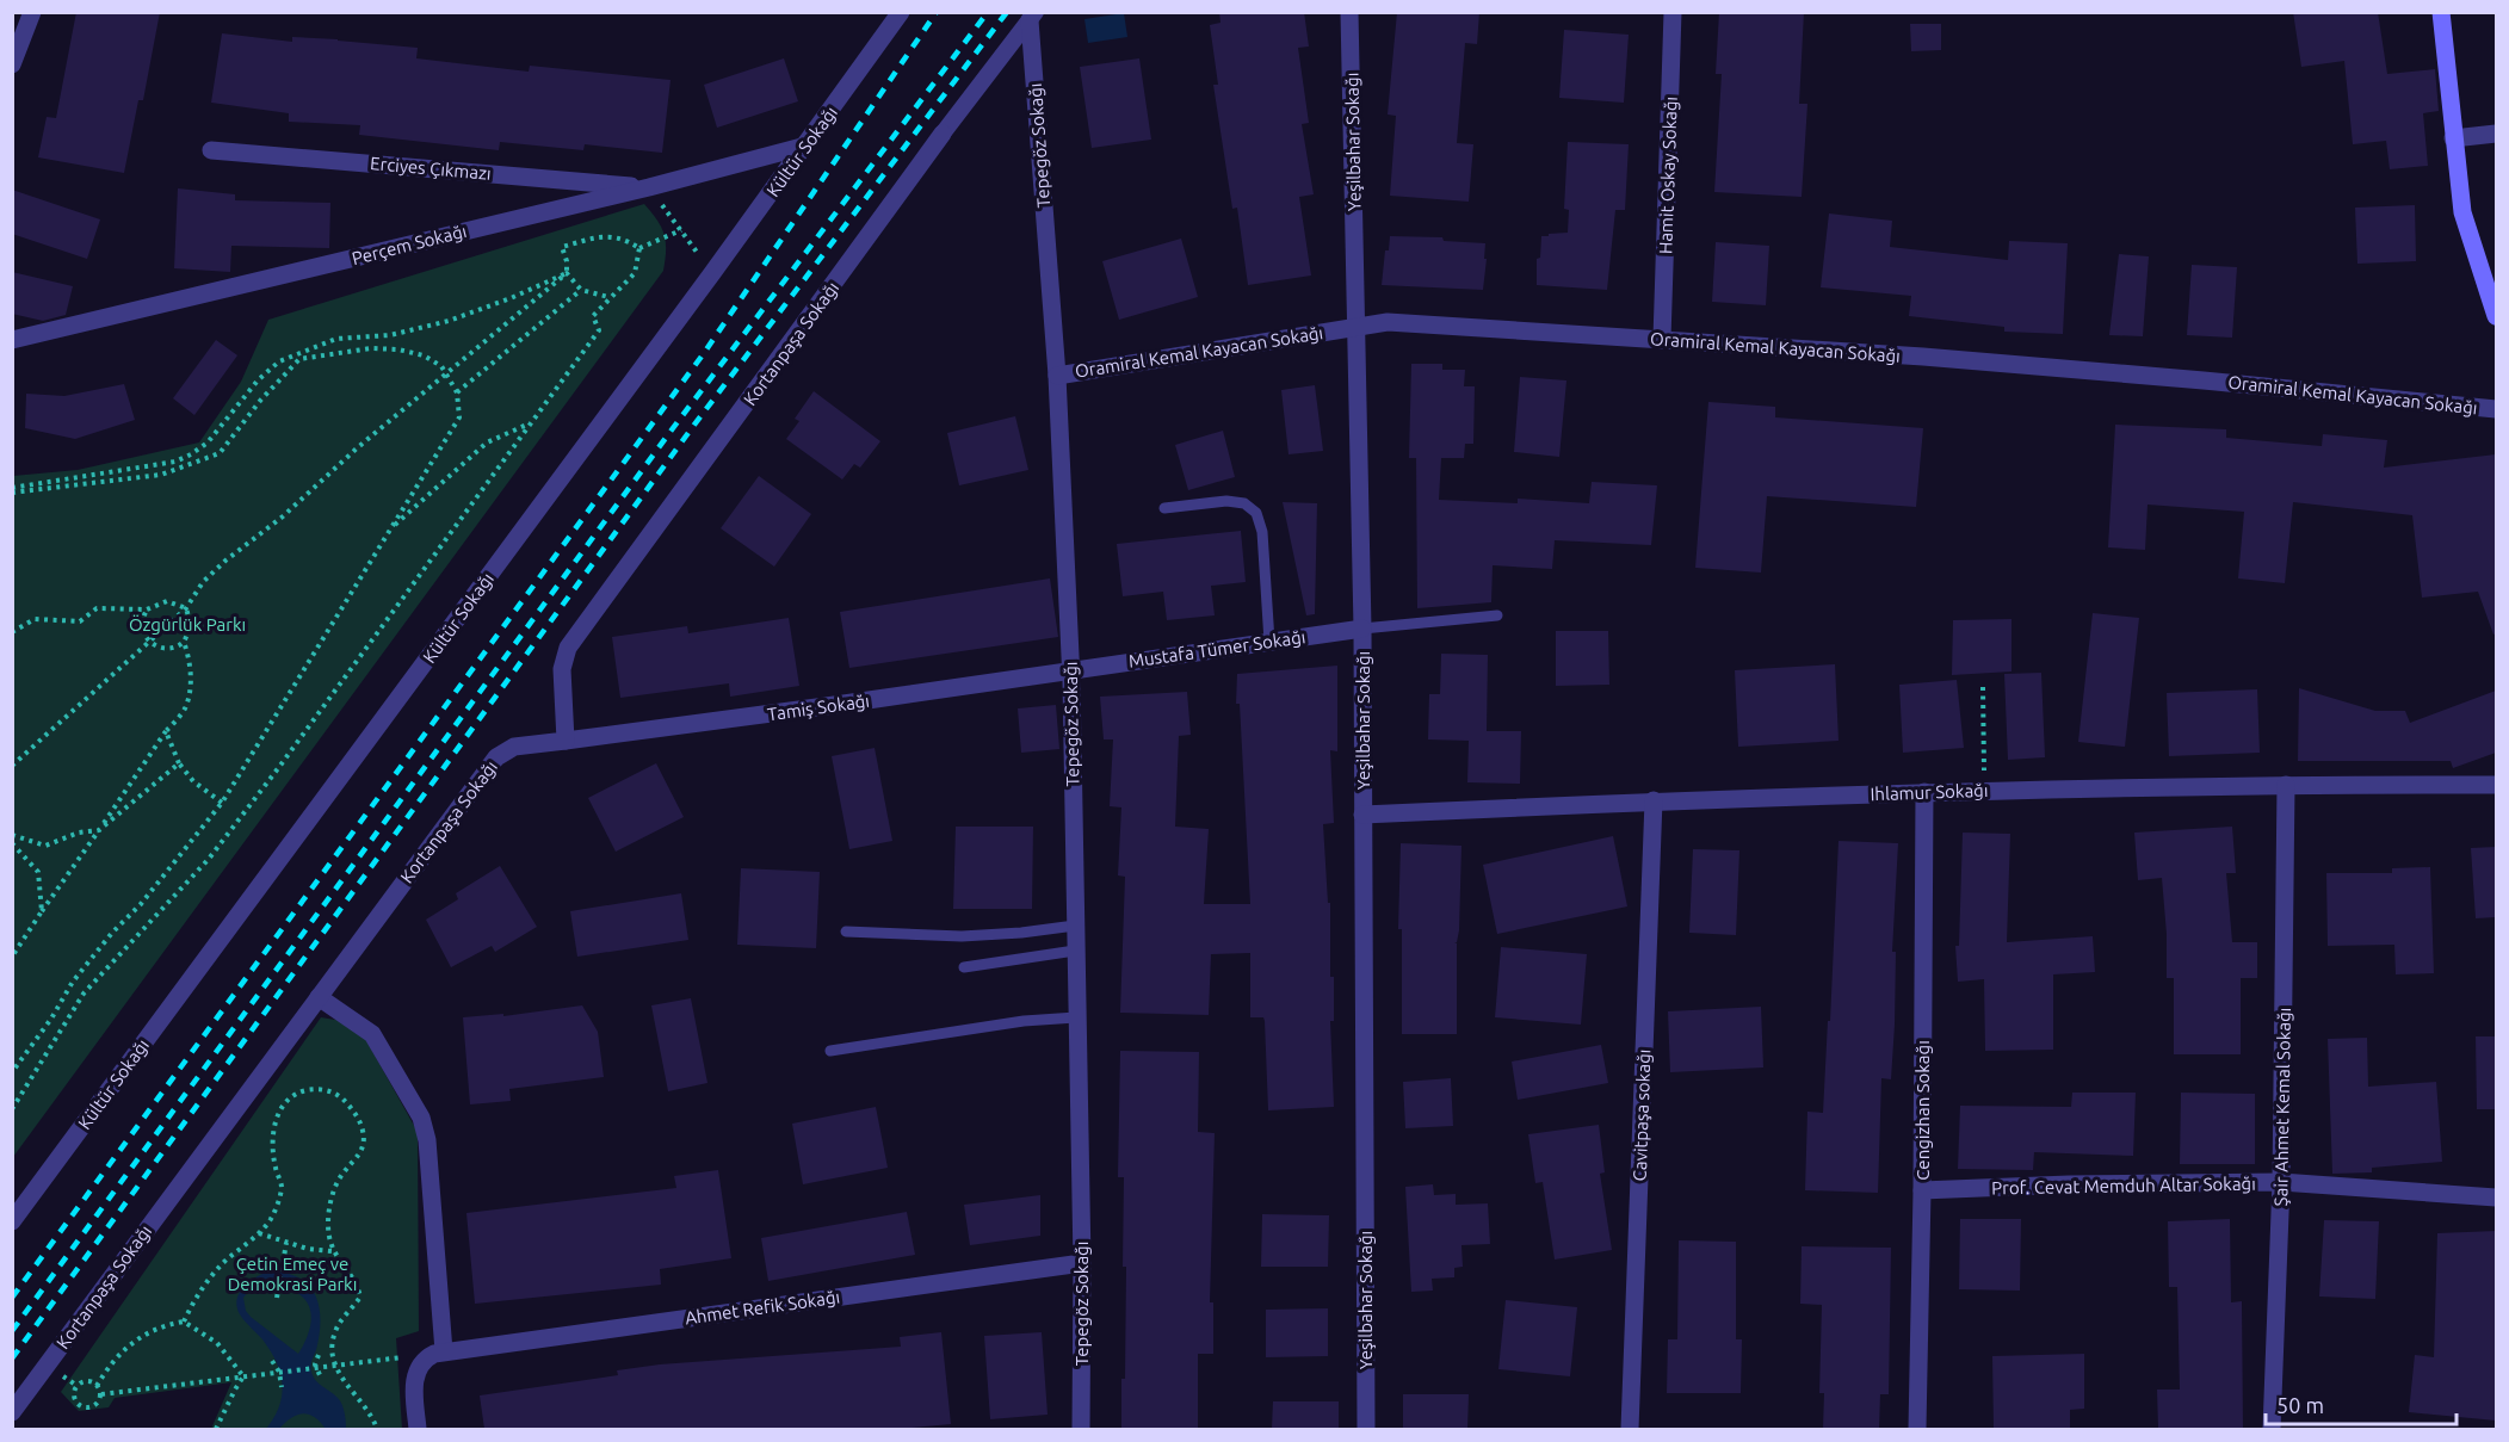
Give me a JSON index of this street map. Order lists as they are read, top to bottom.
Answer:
{
  "streets": {
    "street": [
      "Yeşilbahar Sokağı",
      "Tepegöz Sokağı",
      "Kültür Sokağı",
      "Erciyes Çıkmazı",
      "Hamit Oskay Sokağı",
      "Perçem Sokağı",
      "Kortanpaşa Sokağı",
      "Oramiral Kemal Kayacan Sokağı",
      "Mustafa Tümer Sokağı",
      "Tamiş Sokağı",
      "Ihlamur Sokağı",
      "Şair Ahmet Kemal Sokağı",
      "Cengizhan Sokağı",
      "Cavitpaşa sokağı",
      "Prof. Cevat Memduh Altar Sokağı",
      "Ahmet Refik Sokağı"
    ]
  },
  "crossings": [
    ["Yeşilbahar Sokağı", "Oramiral Kemal Kayacan Sokağı"],
    ["Yeşilbahar Sokağı", "Mustafa Tümer Sokağı"],
    ["Yeşilbahar Sokağı", "Ihlamur Sokağı"],
    ["Tepegöz Sokağı", "Kortanpaşa Sokağı"],
    ["Tepegöz Sokağı", "Oramiral Kemal Kayacan Sokağı"],
    ["Tepegöz Sokağı", "Mustafa Tümer Sokağı"],
    ["Tepegöz Sokağı", "Tamiş Sokağı"],
    ["Tepegöz Sokağı", "Ahmet Refik Sokağı"],
    ["Kültür Sokağı", "Perçem Sokağı"],
    ["Erciyes Çıkmazı", "Perçem Sokağı"],
    ["Hamit Oskay Sokağı", "Oramiral Kemal Kayacan Sokağı"],
    ["Kortanpaşa Sokağı", "Tamiş Sokağı"],
    ["Mustafa Tümer Sokağı", "Tamiş Sokağı"],
    ["Ihlamur Sokağı", "Şair Ahmet Kemal Sokağı"],
    ["Ihlamur Sokağı", "Cengizhan Sokağı"],
    ["Ihlamur Sokağı", "Cavitpaşa sokağı"],
    ["Şair Ahmet Kemal Sokağı", "Prof. Cevat Memduh Altar Sokağı"],
    ["Cengizhan Sokağı", "Prof. Cevat Memduh Altar Sokağı"]
  ],
  "parks": ["Özgürlük Parkı", "Çetin Emeç ve Demokrasi Parkı"],
  "scale_bar": "50 m"
}
